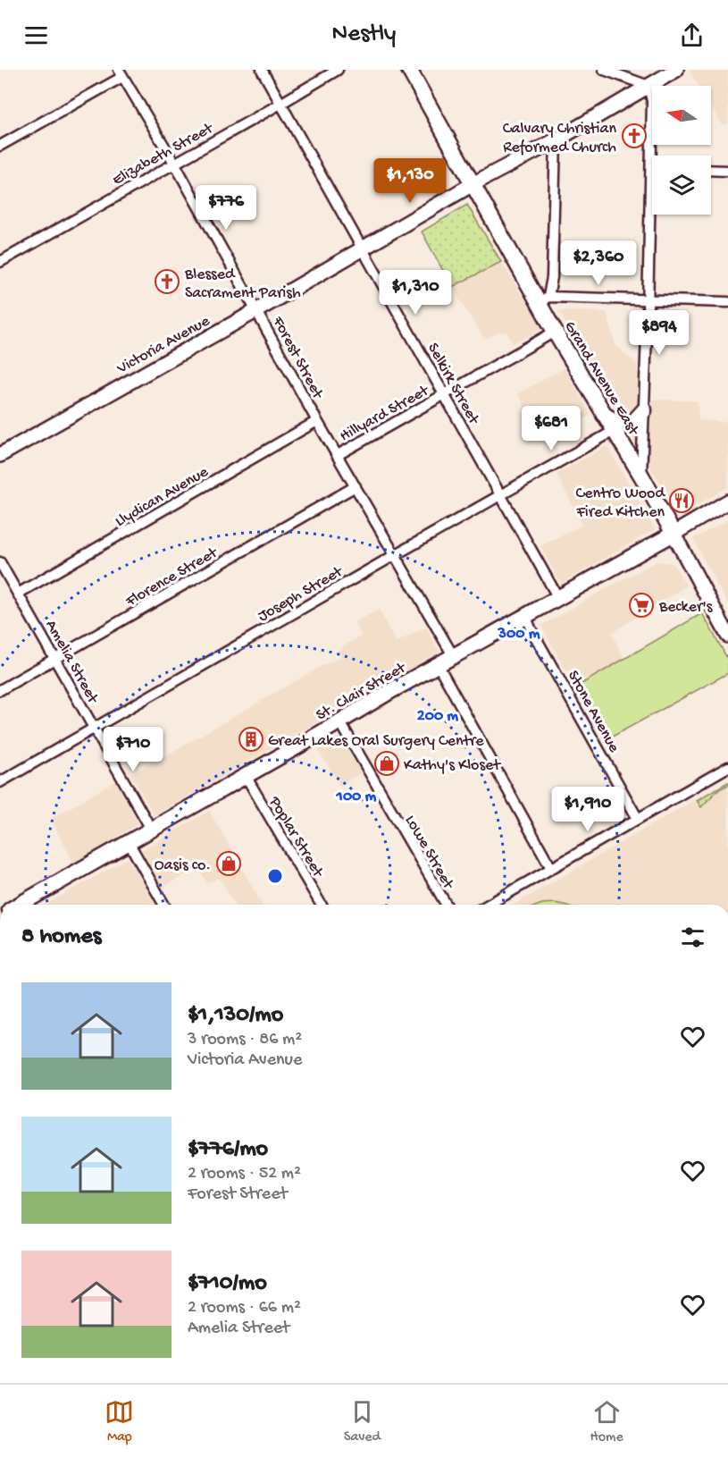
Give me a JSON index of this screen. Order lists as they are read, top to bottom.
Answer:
{
  "streets": {
    "main road": ["Grand Avenue East", "St. Clair Street"],
    "street": [
      "Elizabeth Street",
      "Victoria Avenue",
      "Forest Street",
      "Selkirk Street",
      "Hillyard Street",
      "Llydican Avenue",
      "Florence Street",
      "Joseph Street",
      "Amelia Street",
      "Stone Avenue",
      "Poplar Street",
      "Lowe Street"
    ]
  },
  "crossings": [
    ["Elizabeth Street", "Forest Street"],
    ["Elizabeth Street", "Selkirk Street"],
    ["Victoria Avenue", "Forest Street"],
    ["Victoria Avenue", "Grand Avenue East"],
    ["Victoria Avenue", "Selkirk Street"],
    ["Forest Street", "Hillyard Street"],
    ["Forest Street", "Llydican Avenue"],
    ["Forest Street", "Florence Street"],
    ["Forest Street", "Joseph Street"],
    ["Forest Street", "St. Clair Street"],
    ["Grand Avenue East", "Hillyard Street"],
    ["Grand Avenue East", "Joseph Street"],
    ["Grand Avenue East", "St. Clair Street"],
    ["Selkirk Street", "Hillyard Street"],
    ["Selkirk Street", "Joseph Street"],
    ["Selkirk Street", "St. Clair Street"],
    ["Llydican Avenue", "Amelia Street"],
    ["Florence Street", "Amelia Street"],
    ["Joseph Street", "Amelia Street"],
    ["Amelia Street", "St. Clair Street"],
    ["St. Clair Street", "Stone Avenue"],
    ["St. Clair Street", "Poplar Street"],
    ["St. Clair Street", "Lowe Street"]
  ],
  "places": {
    "church": ["Calvary Christian Reformed Church", "Blessed Sacrament Parish"],
    "restaurant": ["Centro Wood Fired Kitchen"],
    "supermarket": ["Becker's"],
    "building": ["Great Lakes Oral Surgery Centre"],
    "shop": ["Kathy's Kloset", "Oasis co."]
  },
  "north": "left",
  "page": {
    "header": "Nestly",
    "price": [
      "$1,130",
      "$776",
      "$2,360",
      "$1,310",
      "$894",
      "$681",
      "$710",
      "$1,910"
    ],
    "heading": "8 homes",
    "list": [
      {
        "name": "$1,130/mo",
        "note": "3 rooms · 86 m² · Victoria Avenue"
      },
      {
        "name": "$776/mo",
        "note": "2 rooms · 52 m² · Forest Street"
      },
      {
        "name": "$710/mo",
        "note": "2 rooms · 66 m² · Amelia Street"
      }
    ],
    "tabs": ["Map", "Saved", "Home"]
  },
  "rings": ["300 m", "200 m", "100 m"]
}
